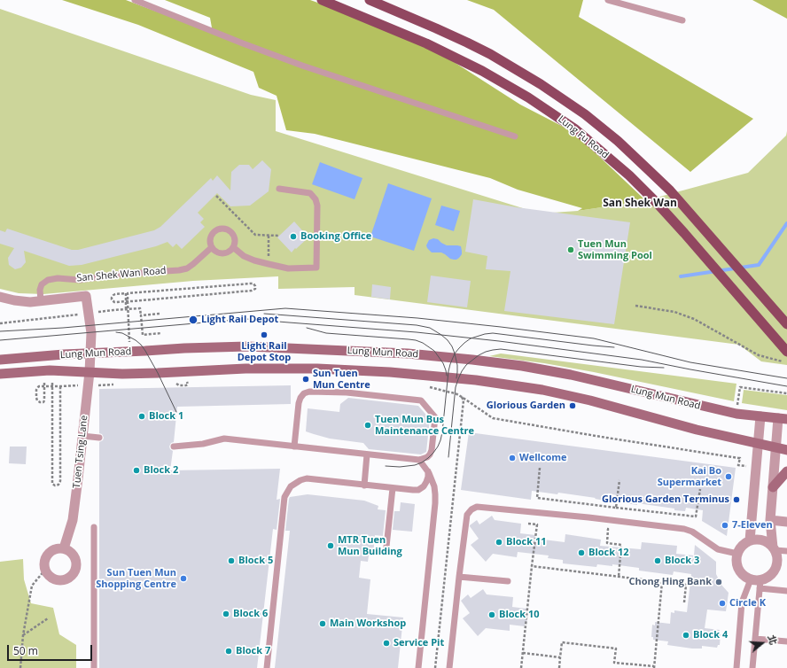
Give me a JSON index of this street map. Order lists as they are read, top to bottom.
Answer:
{
  "streets": {
    "main road": ["Lung Fu Road", "Lung Mun Road"],
    "street": ["San Shek Wan Road", "Tuen Tsing Lane"]
  },
  "crossings": [
    ["San Shek Wan Road", "Tuen Tsing Lane"],
    ["Lung Mun Road", "Tuen Tsing Lane"]
  ],
  "districts": ["San Shek Wan"],
  "places": [
    "Booking Office",
    "Tuen Mun Swimming Pool",
    "Light Rail Depot",
    "Light Rail Depot Stop",
    "Sun Tuen Mun Centre",
    "Glorious Garden",
    "Block 1",
    "Tuen Mun Bus Maintenance Centre",
    "Wellcome",
    "Block 2",
    "Kai Bo Supermarket",
    "Glorious Garden Terminus",
    "7-Eleven",
    "Block 11",
    "MTR Tuen Mun Building",
    "Block 12",
    "Block 5",
    "Block 3",
    "Sun Tuen Mun Shopping Centre",
    "Chong Hing Bank",
    "Circle K",
    "Block 6",
    "Block 10",
    "Main Workshop",
    "Block 4",
    "Service Pit",
    "Block 7"
  ],
  "scale_bar": "50 m",
  "north": "right"
}
